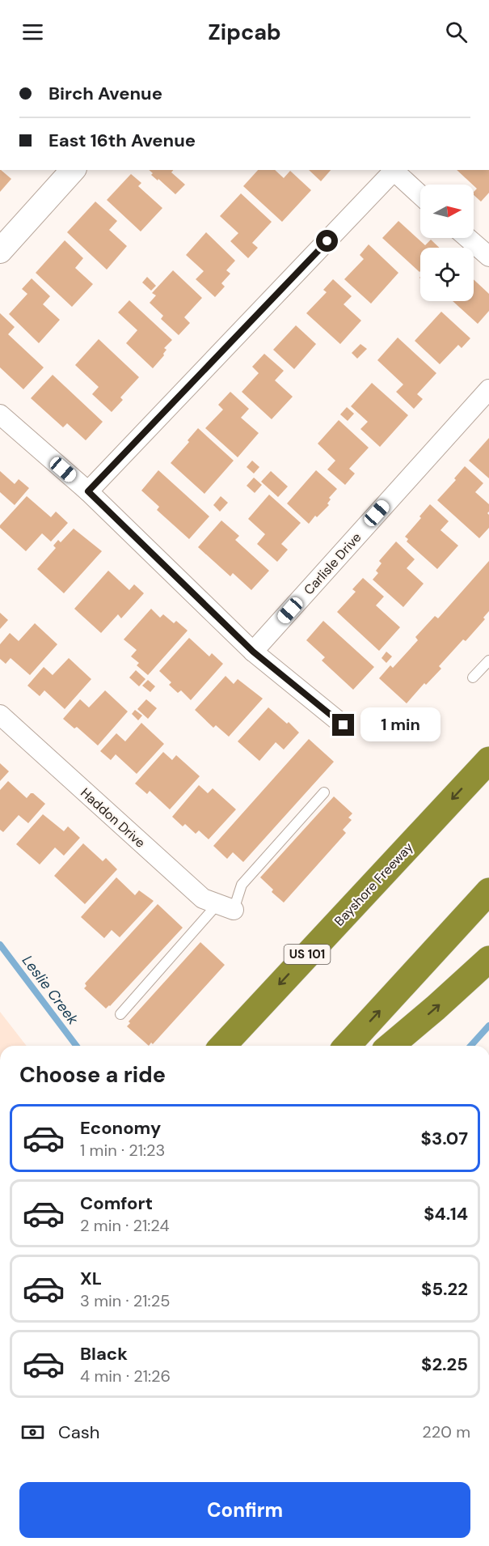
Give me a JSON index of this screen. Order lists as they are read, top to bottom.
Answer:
{
  "streets": {
    "highway": ["Bayshore Freeway", "US 101"],
    "street": ["Carlisle Drive", "Haddon Drive"]
  },
  "water": ["Leslie Creek"],
  "north": "right",
  "page": {
    "header": "Zipcab",
    "banner": ["Birch Avenue", "East 16th Avenue"],
    "bubble": "1 min",
    "heading": "Choose a ride",
    "list": [
      {
        "name": "Economy",
        "note": "1 min · 21:23",
        "value": "$3.07"
      },
      {
        "name": "Comfort",
        "note": "2 min · 21:24",
        "value": "$4.14"
      },
      {
        "name": "XL",
        "note": "3 min · 21:25",
        "value": "$5.22"
      },
      {
        "name": "Black",
        "note": "4 min · 21:26",
        "value": "$2.25"
      }
    ],
    "pay": ["Cash", "220 m"],
    "buttons": "Confirm"
  }
}
